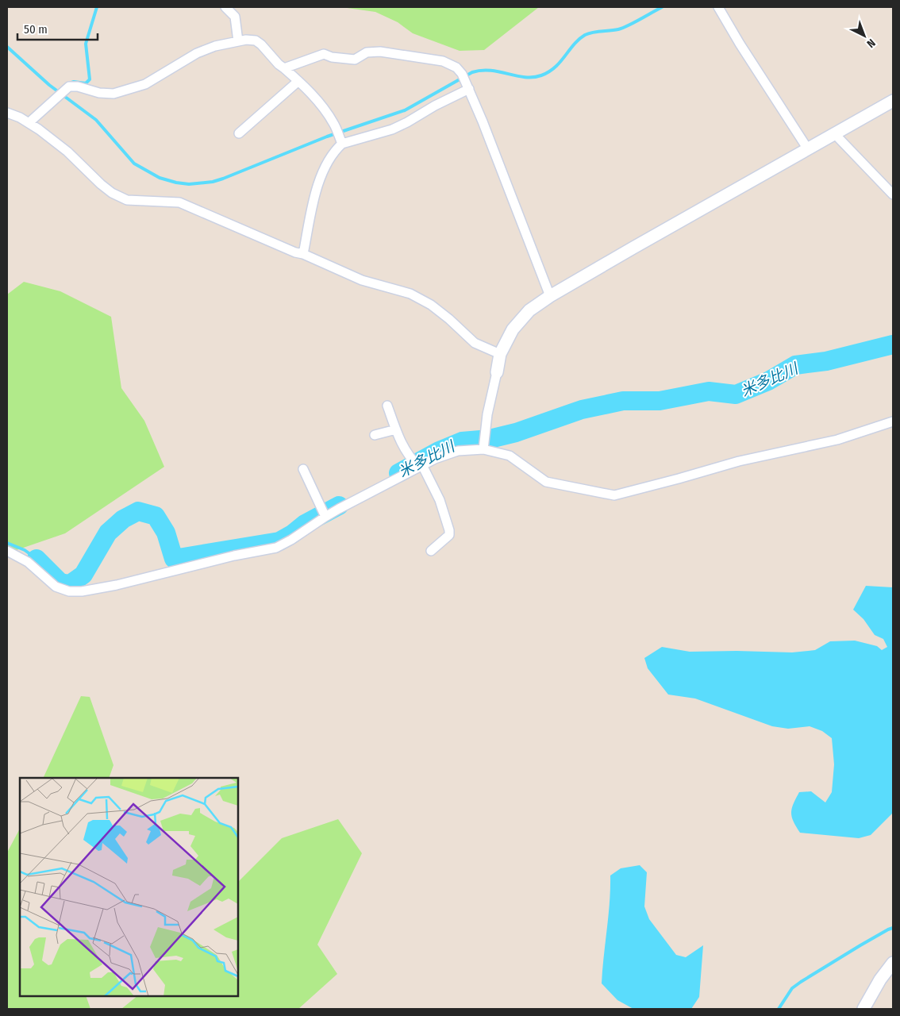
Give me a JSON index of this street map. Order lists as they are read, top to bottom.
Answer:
{
  "water": ["米多比川"],
  "scale_bar": "50 m",
  "north": "bottom right"
}
